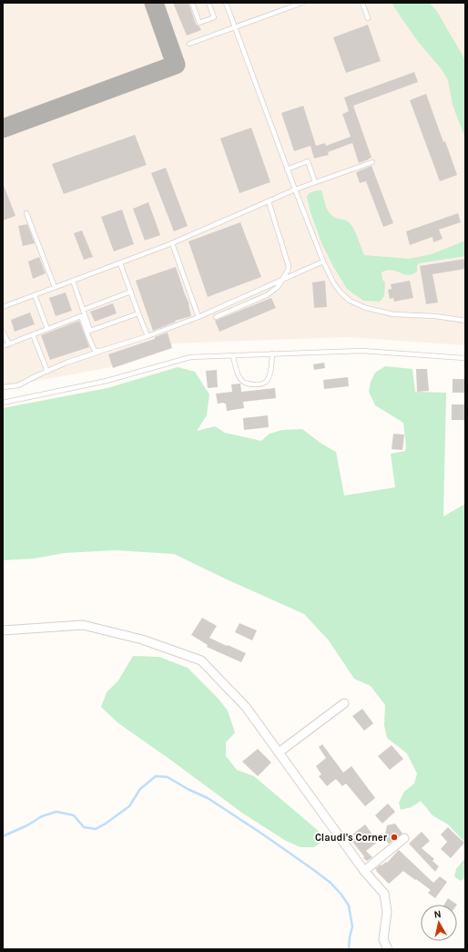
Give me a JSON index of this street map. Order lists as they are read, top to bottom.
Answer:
{
  "places": ["Claudi's Corner"],
  "north": "top"
}
